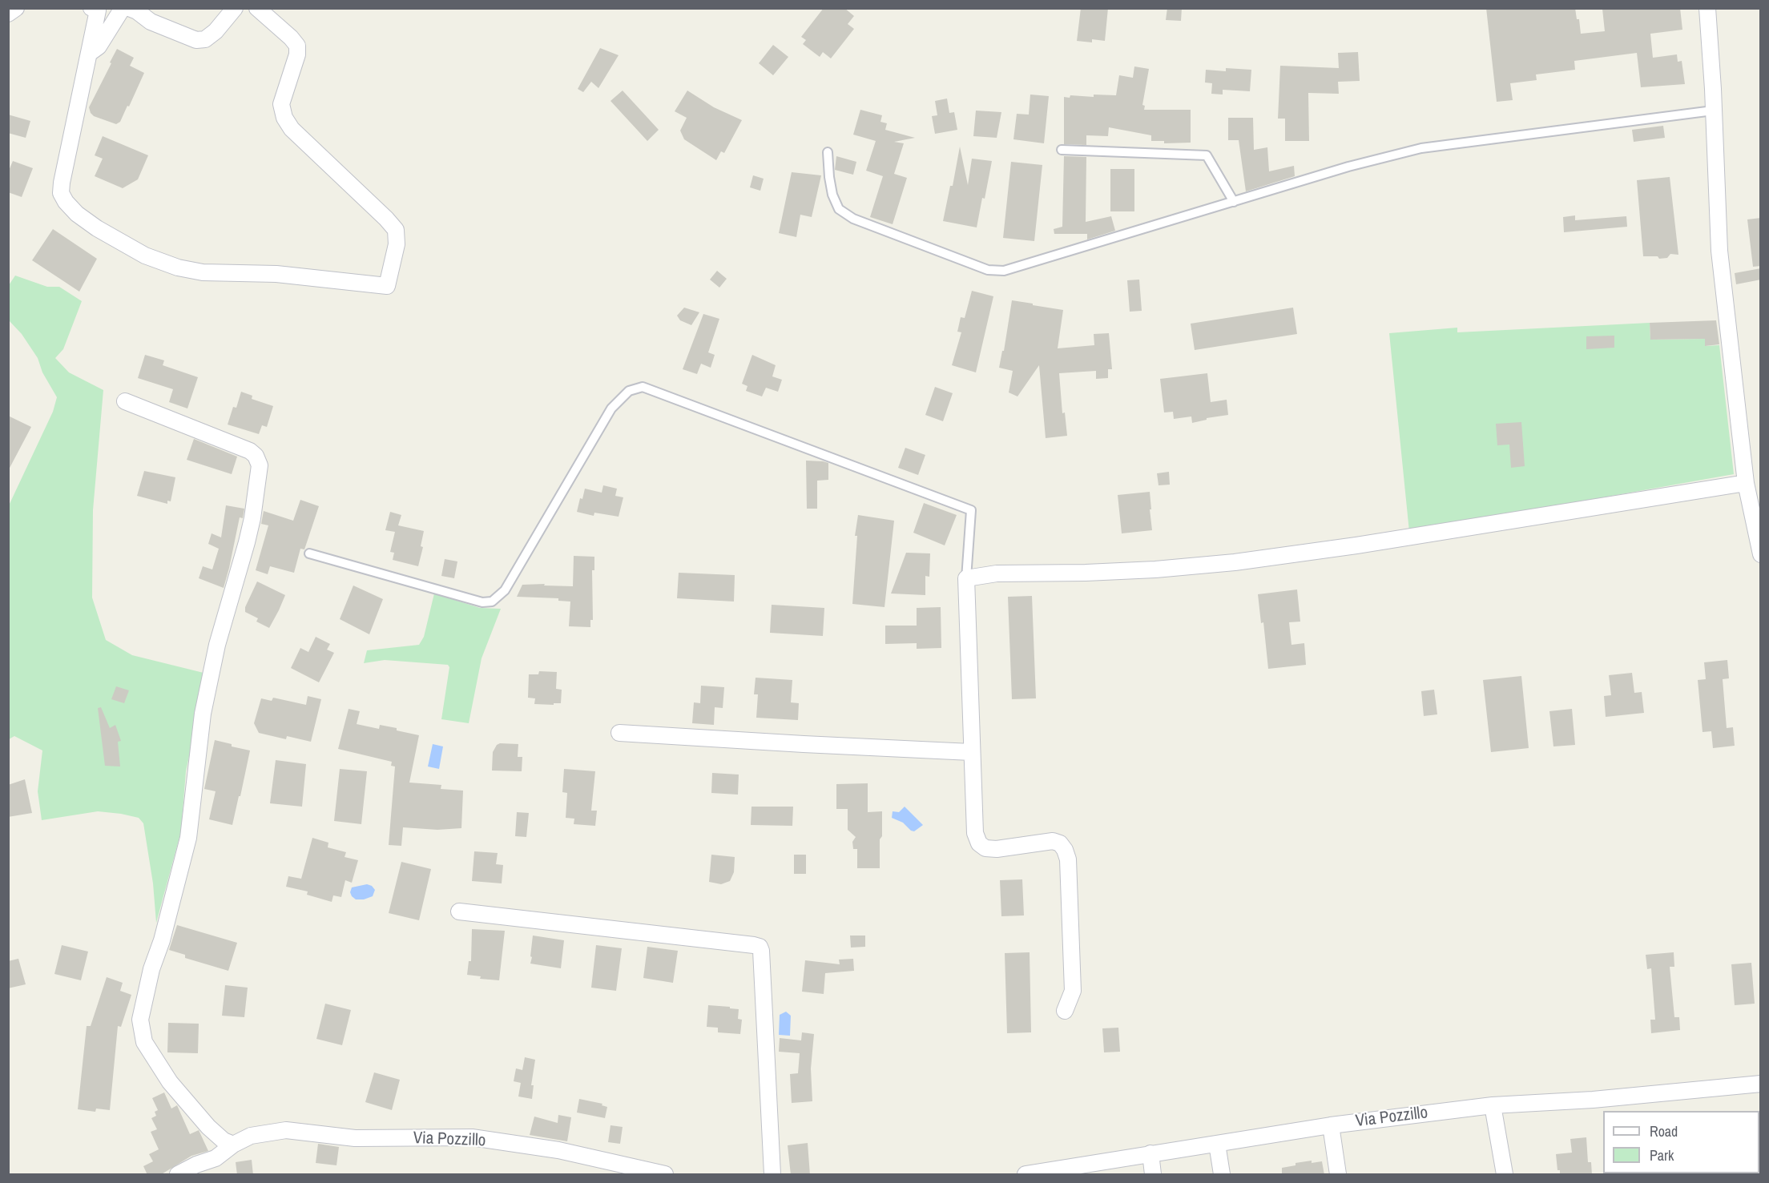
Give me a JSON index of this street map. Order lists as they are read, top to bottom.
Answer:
{
  "streets": {
    "street": ["Via Pozzillo"]
  },
  "legend": ["Road", "Park"]
}
